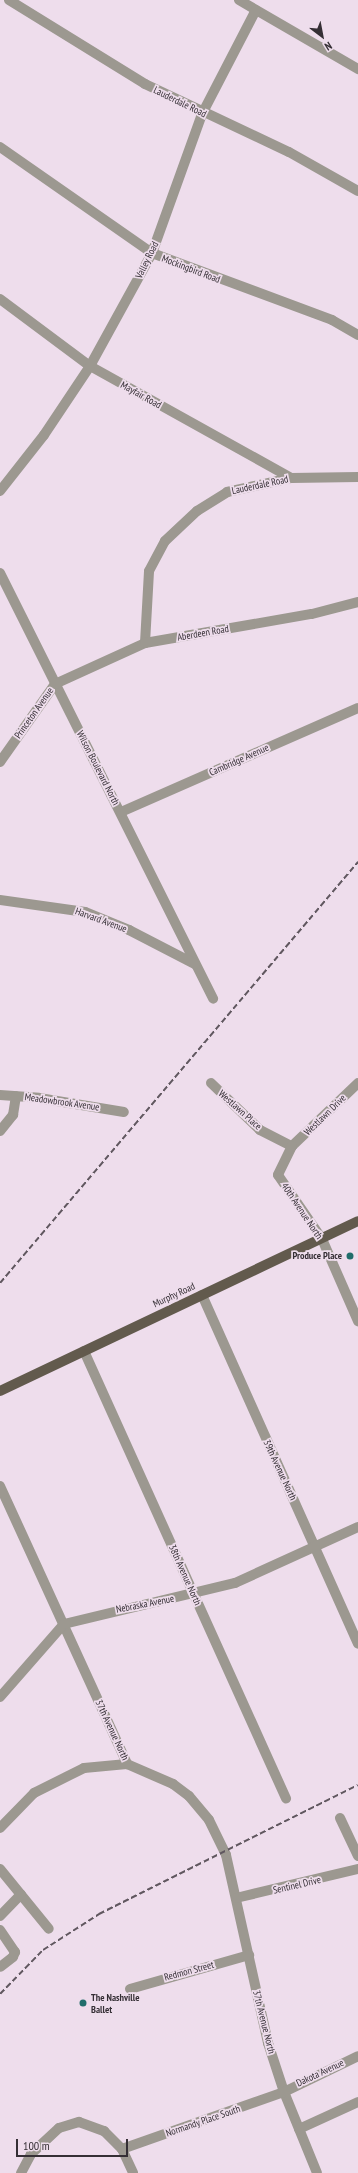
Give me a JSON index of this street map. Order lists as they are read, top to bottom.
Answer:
{
  "streets": {
    "main road": ["Murphy Road"],
    "street": [
      "Lauderdale Road",
      "Valley Road",
      "Mockingbird Road",
      "Mayfair Road",
      "Aberdeen Road",
      "Princeton Avenue",
      "Cambridge Avenue",
      "Wilson Boulevard North",
      "Harvard Avenue",
      "Meadowbrook Avenue",
      "Westlawn Place",
      "Westlawn Drive",
      "40th Avenue North",
      "39th Avenue North",
      "38th Avenue North",
      "Nebraska Avenue",
      "37th Avenue North",
      "Sentinel Drive",
      "Redmon Street",
      "Dakota Avenue",
      "Normandy Place South"
    ]
  },
  "crossings": [
    ["Lauderdale Road", "Valley Road"],
    ["Lauderdale Road", "Mayfair Road"],
    ["Lauderdale Road", "Aberdeen Road"],
    ["Valley Road", "Mockingbird Road"],
    ["Valley Road", "Mayfair Road"],
    ["Aberdeen Road", "Princeton Avenue"],
    ["Aberdeen Road", "Wilson Boulevard North"],
    ["Princeton Avenue", "Wilson Boulevard North"],
    ["Cambridge Avenue", "Wilson Boulevard North"],
    ["Wilson Boulevard North", "Harvard Avenue"],
    ["Westlawn Place", "Westlawn Drive"],
    ["Westlawn Place", "40th Avenue North"],
    ["Westlawn Drive", "40th Avenue North"],
    ["40th Avenue North", "Murphy Road"],
    ["Murphy Road", "39th Avenue North"],
    ["Murphy Road", "38th Avenue North"],
    ["39th Avenue North", "Nebraska Avenue"],
    ["38th Avenue North", "Nebraska Avenue"],
    ["Nebraska Avenue", "37th Avenue North"],
    ["37th Avenue North", "Sentinel Drive"],
    ["37th Avenue North", "Redmon Street"],
    ["37th Avenue North", "Dakota Avenue"],
    ["37th Avenue North", "Normandy Place South"],
    ["Dakota Avenue", "Normandy Place South"]
  ],
  "places": ["Produce Place", "The Nashville Ballet"],
  "scale_bar": "100 m",
  "north": "bottom right"
}
